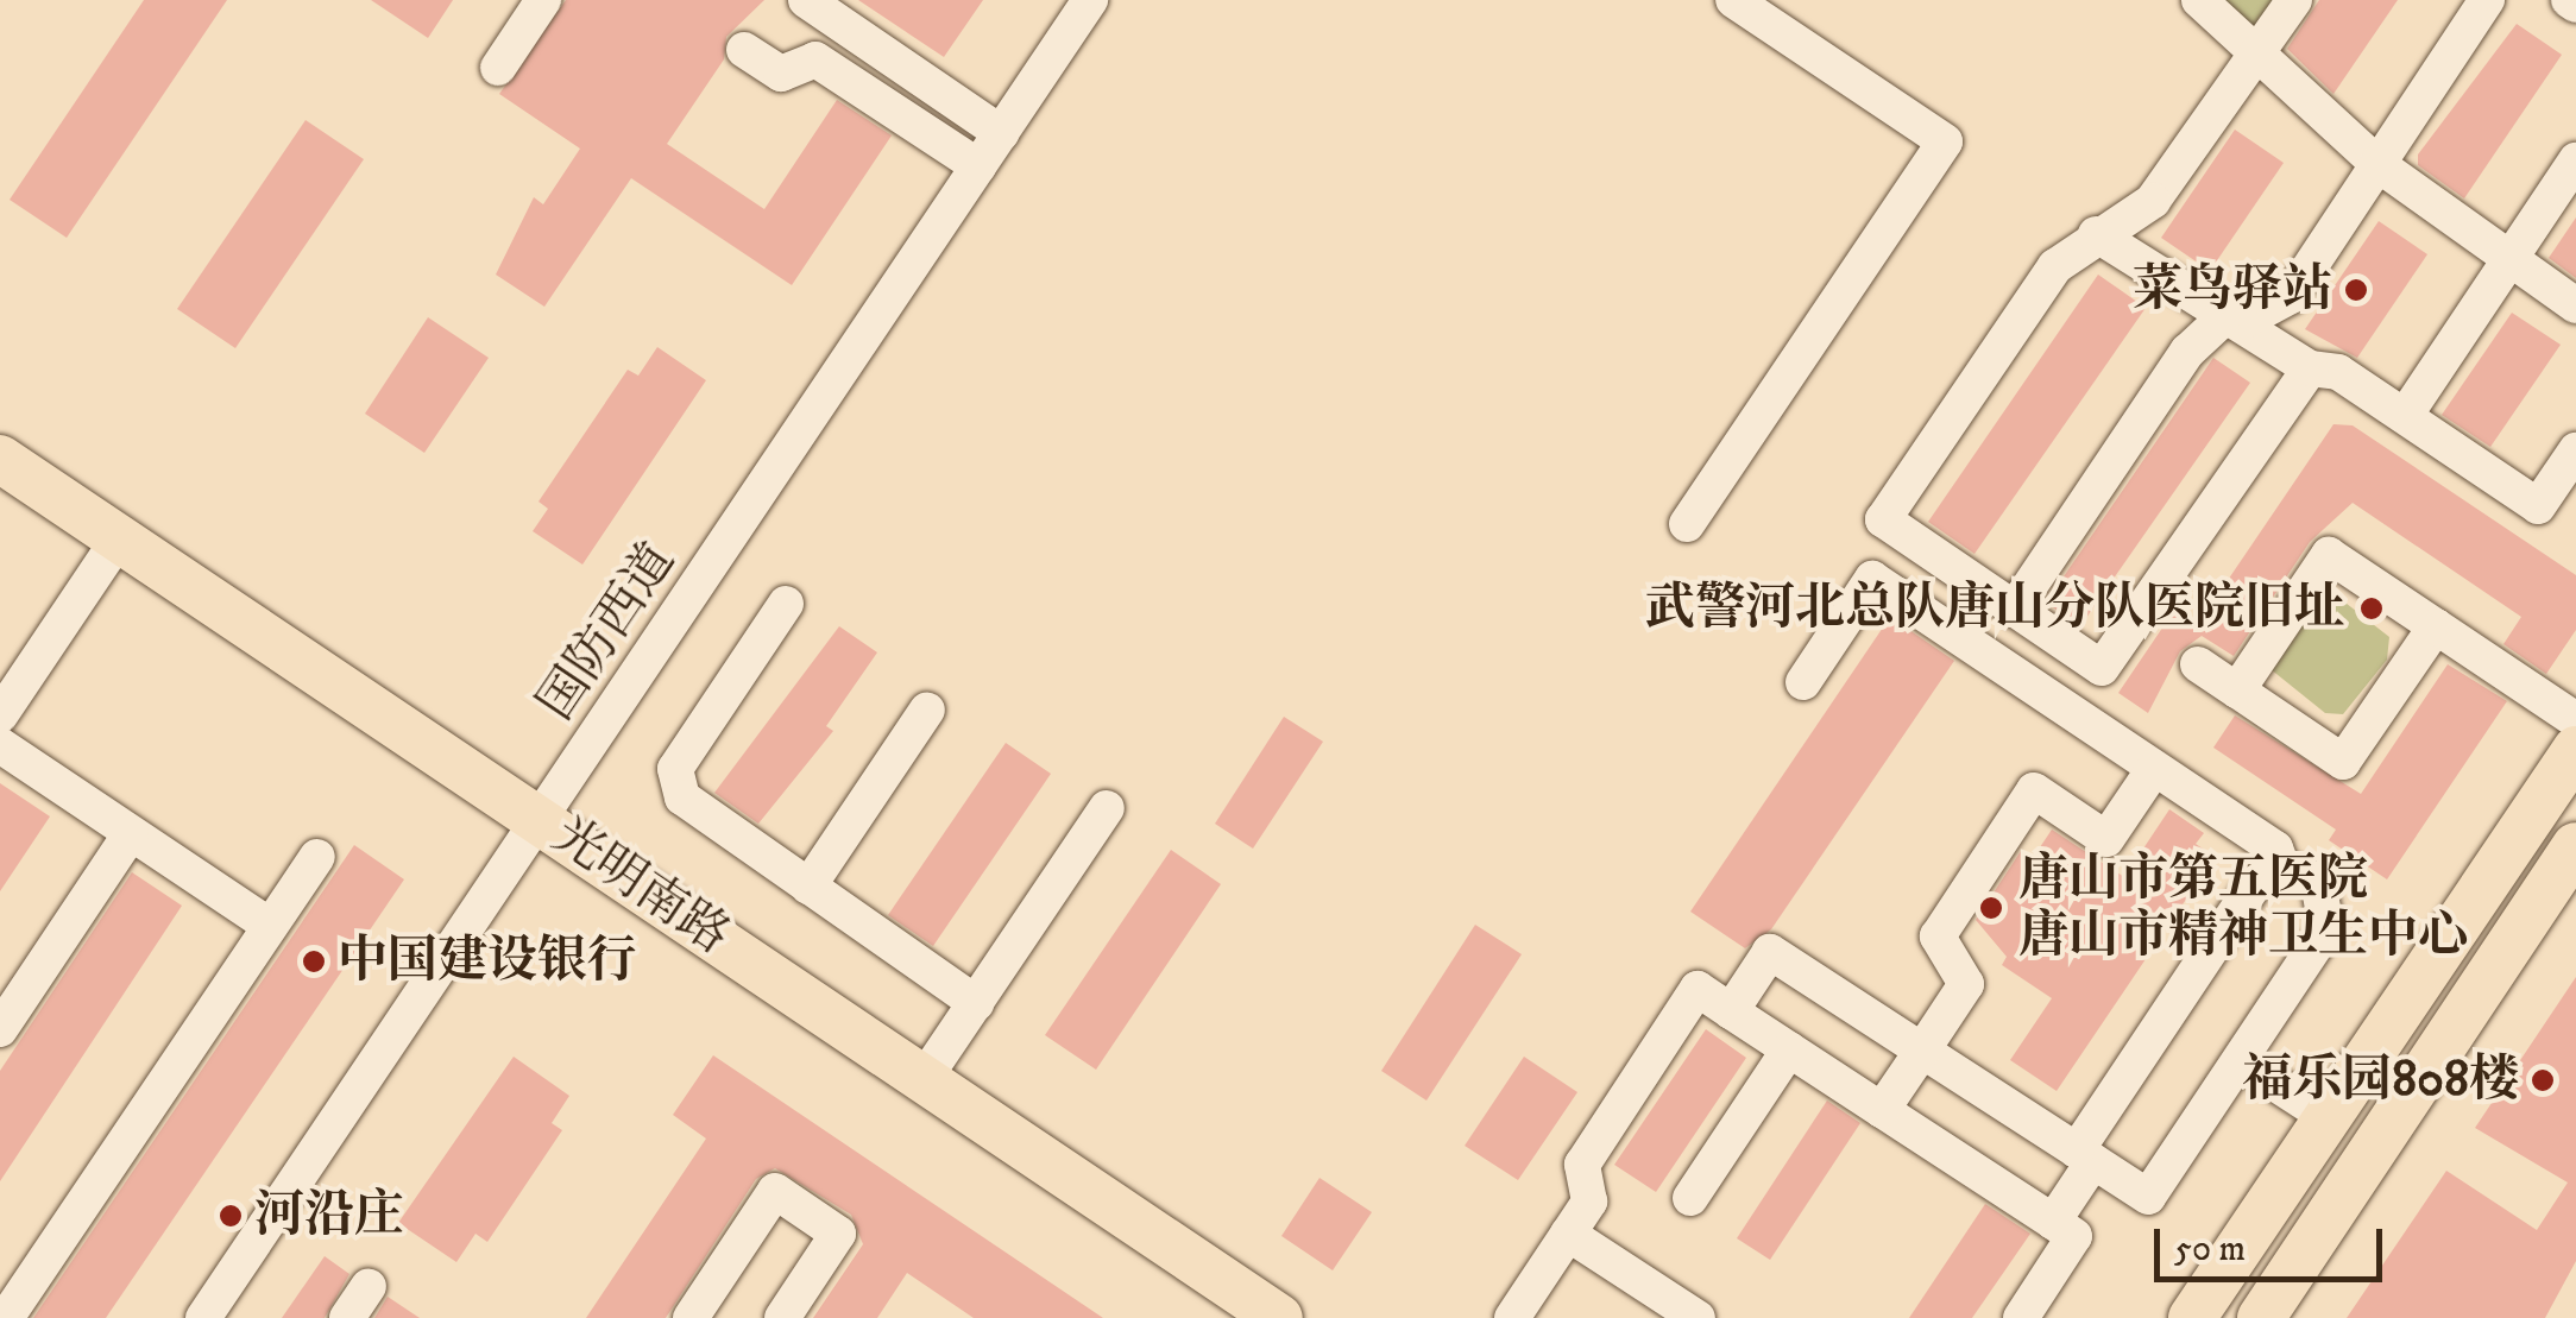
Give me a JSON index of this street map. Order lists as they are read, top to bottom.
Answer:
{
  "streets": {
    "main road": ["光明南路"],
    "street": ["国防西道"]
  },
  "crossings": [
    ["国防西道", "光明南路"]
  ],
  "places": [
    "菜鸟驿站",
    "武警河北总队唐山分队医院旧址",
    "唐山市第五医院 唐山市精神卫生中心",
    "中国建设银行",
    "福乐园808楼",
    "河沿庄"
  ],
  "scale_bar": "50 m"
}
